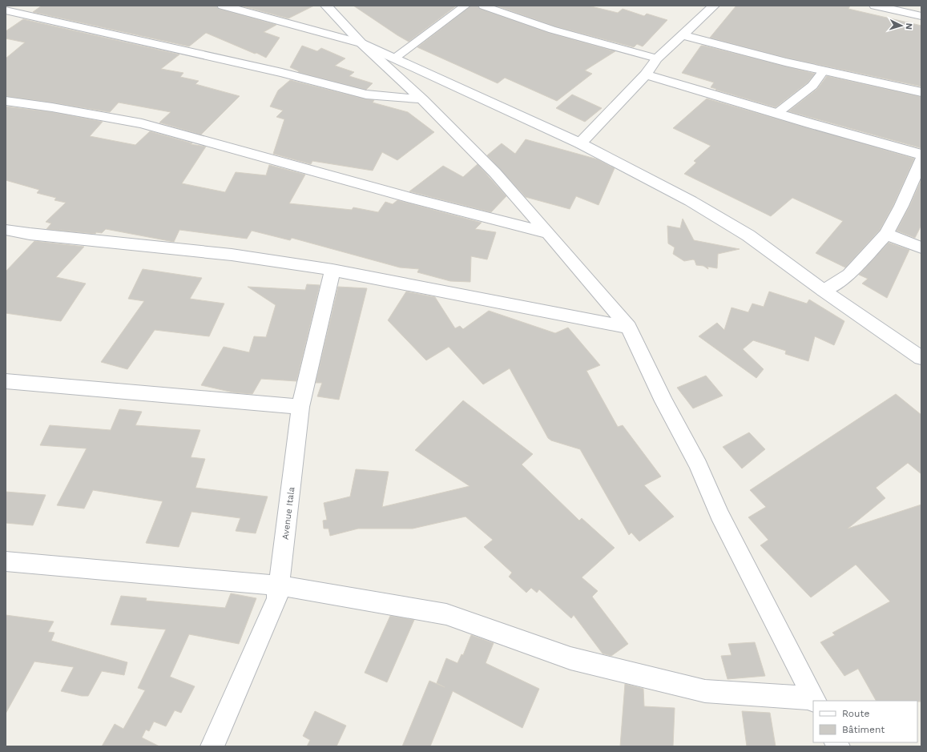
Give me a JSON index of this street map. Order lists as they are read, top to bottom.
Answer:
{
  "streets": {
    "street": ["Avenue Itala"]
  },
  "legend": ["Route", "Bâtiment"],
  "north": "right"
}
